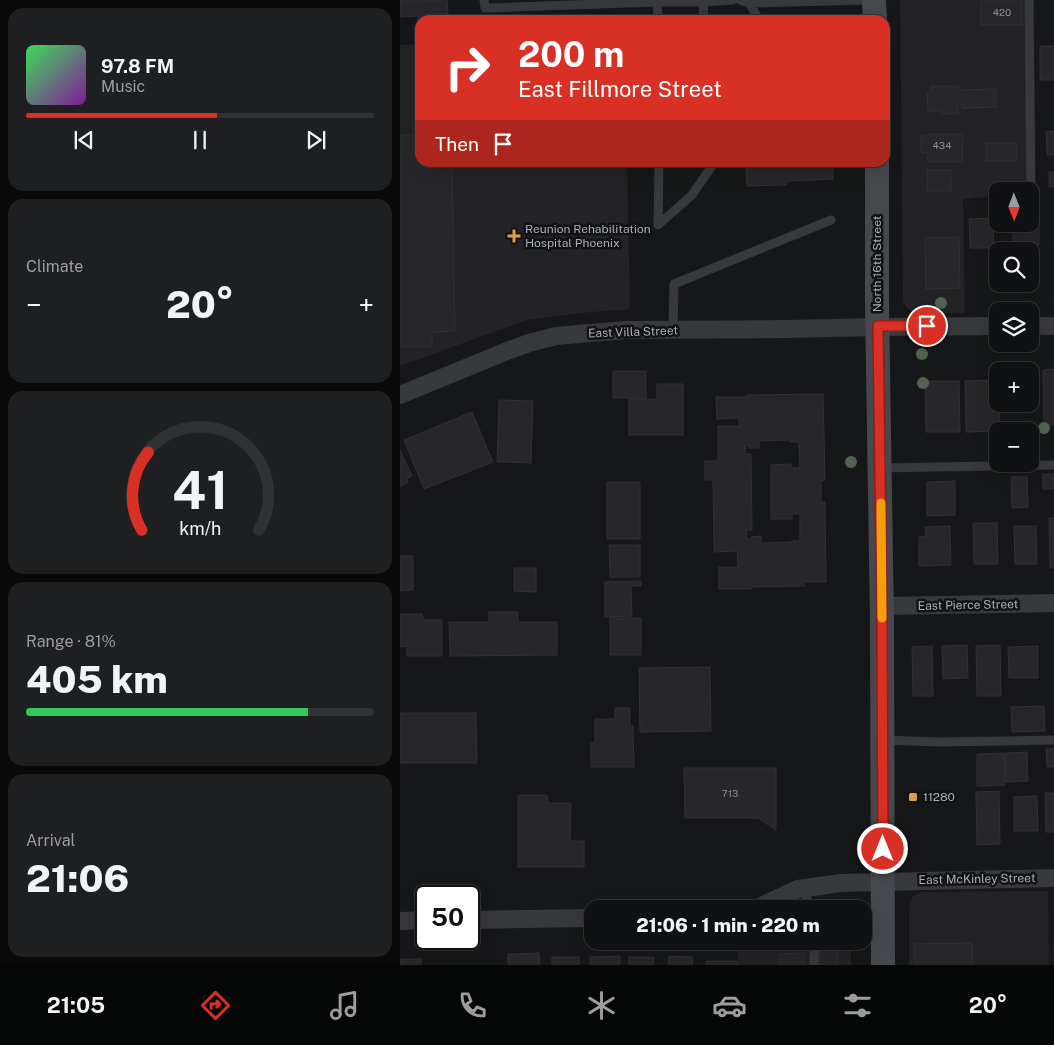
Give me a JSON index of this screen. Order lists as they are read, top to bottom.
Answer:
{
  "streets": {
    "main road": ["North 16th Street"],
    "street": ["East Villa Street", "East Pierce Street", "East McKinley Street"]
  },
  "crossings": [
    ["North 16th Street", "East Villa Street"],
    ["North 16th Street", "East Pierce Street"],
    ["North 16th Street", "East McKinley Street"]
  ],
  "places": {
    "health": ["Reunion Rehabilitation Hospital Phoenix"],
    "transit": ["11280"]
  },
  "house_numbers": ["420", "434", "713"],
  "north": "bottom",
  "page": {
    "turn": ["200 m", "East Fillmore Street"],
    "song": ["97.8 FM", "Music"],
    "then": "Then",
    "map_buttons": ["+", "−"],
    "tile": [
      "Climate",
      ["Range · 81%", "405 km"],
      ["Arrival", "21:06"]
    ],
    "heat": ["−", "20°", "+"],
    "limit": "50",
    "trip": "21:06 · 1 min · 220 m",
    "tabs": ["21:05", "20°"],
    "gauge": ["41", "km/h"]
  }
}
